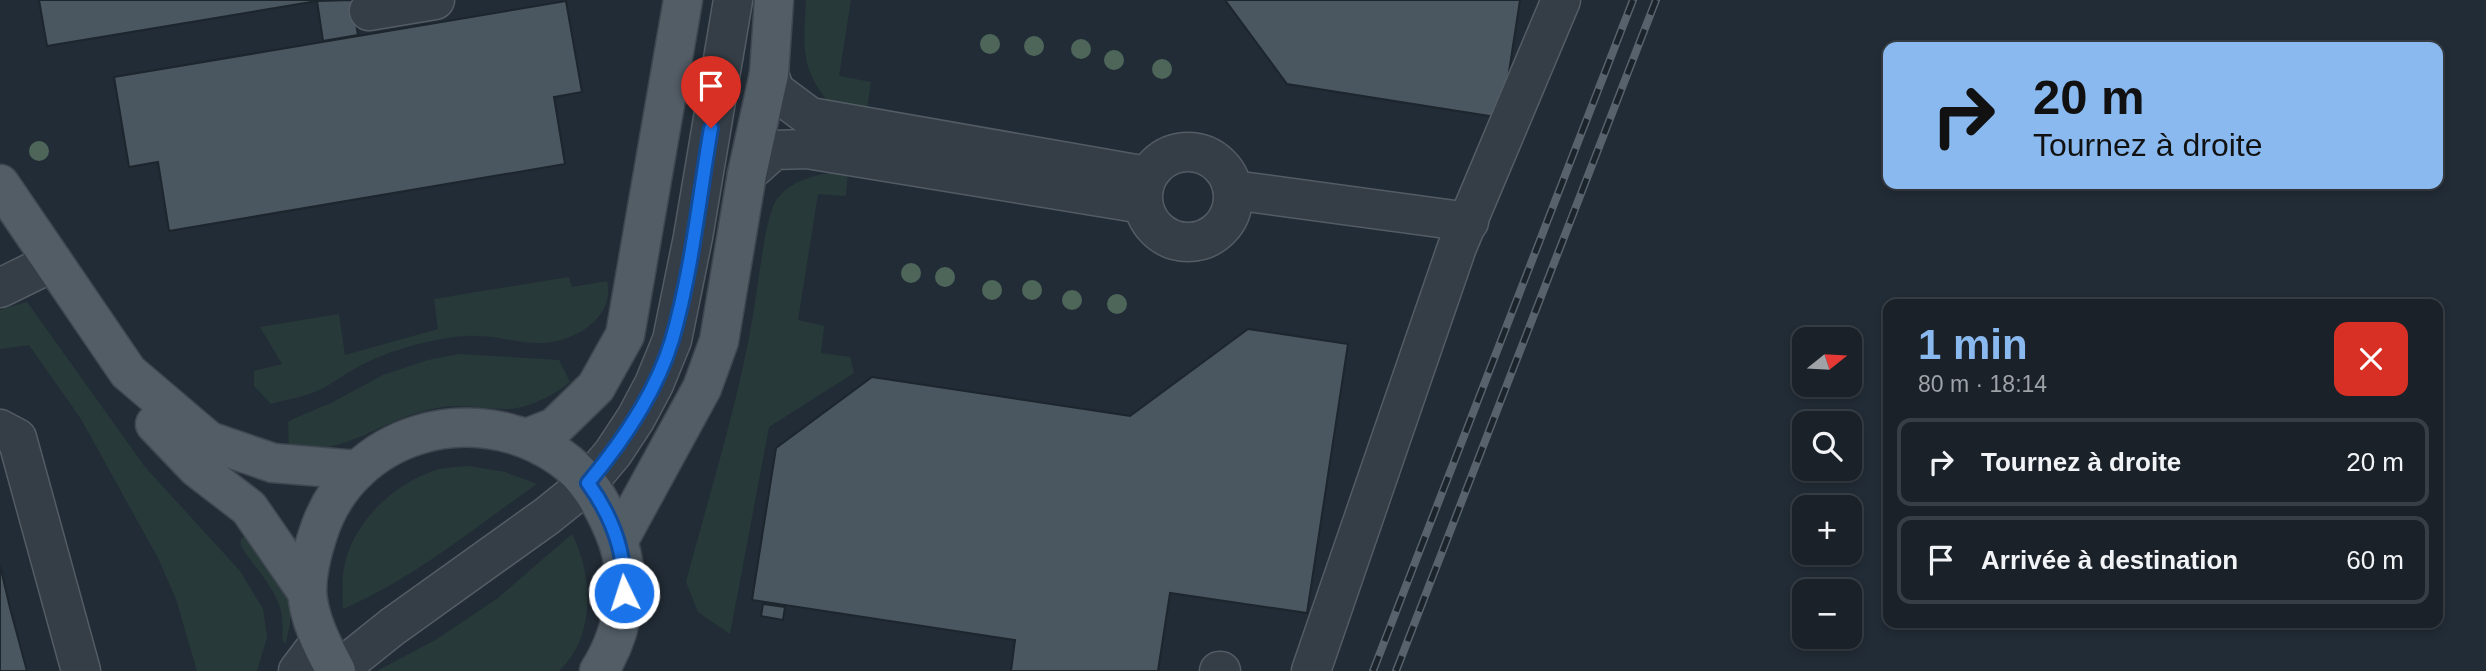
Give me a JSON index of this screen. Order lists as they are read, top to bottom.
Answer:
{
  "north": "right",
  "page": {
    "turn": ["20 m", "Tournez à droite"],
    "heading": ["1 min", "80 m · 18:14"],
    "map_buttons": ["+", "−"],
    "list": [
      {
        "name": "Tournez à droite",
        "value": "20 m"
      },
      {
        "name": "Arrivée à destination",
        "value": "60 m"
      }
    ]
  }
}
